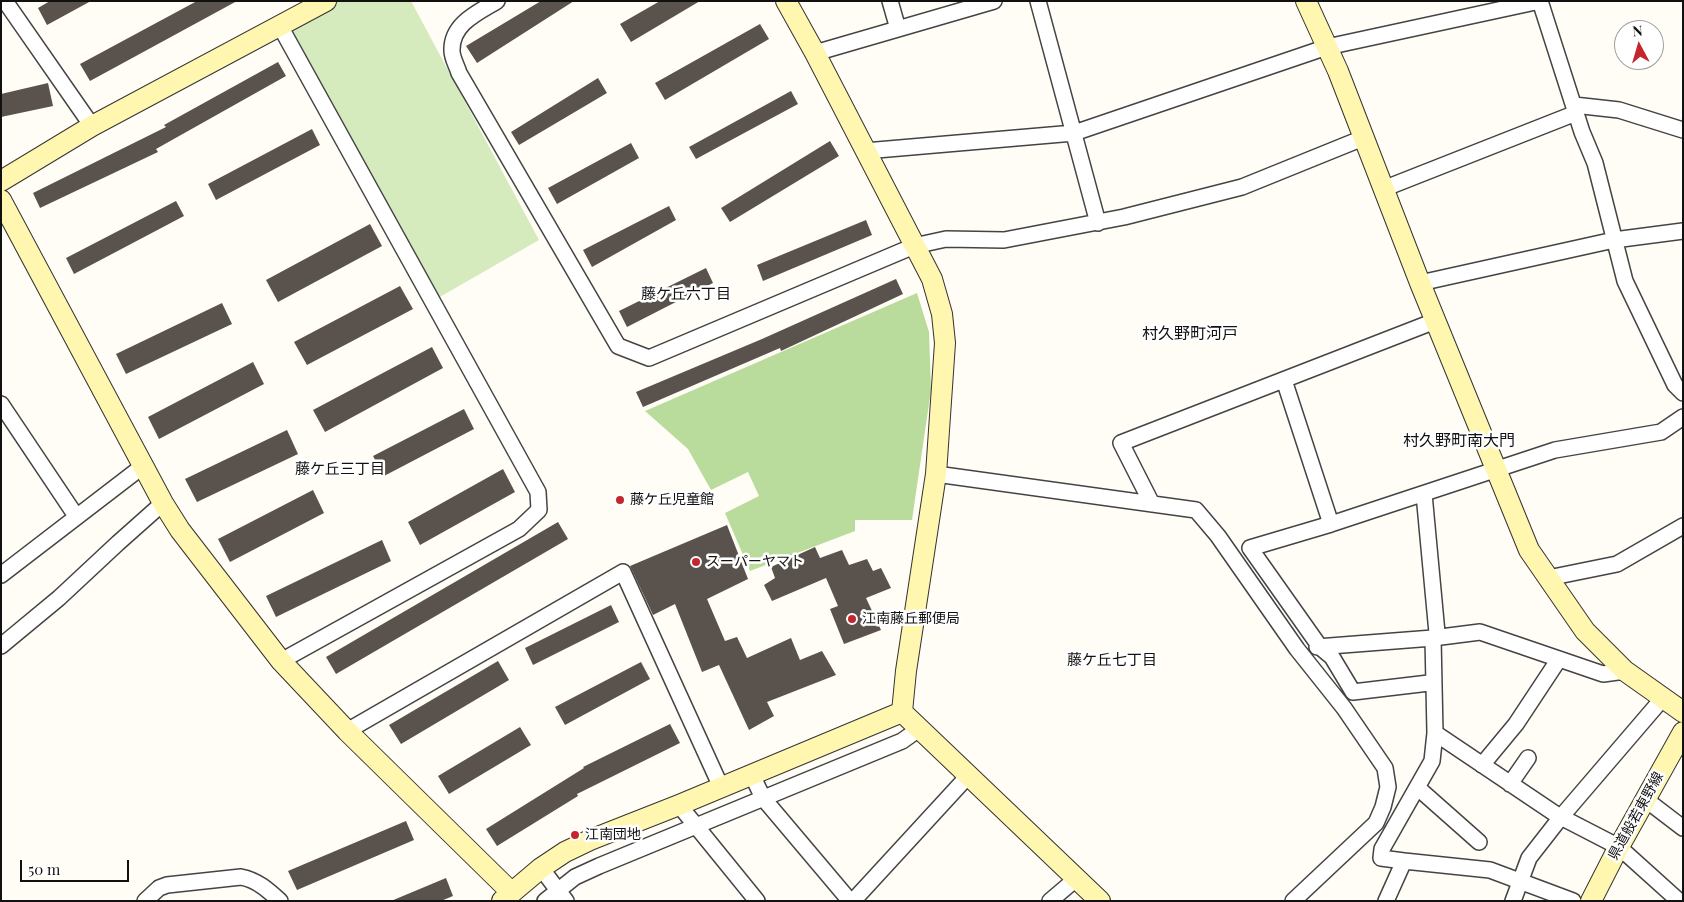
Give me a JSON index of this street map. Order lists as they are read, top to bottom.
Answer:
{
  "streets": {
    "street": ["県道般若東野線"]
  },
  "districts": [
    "藤ケ丘六丁目",
    "村久野町河戸",
    "村久野町南大門",
    "藤ケ丘三丁目",
    "藤ケ丘七丁目"
  ],
  "places": [
    "藤ケ丘児童館",
    "スーパーヤマト",
    "江南藤丘郵便局",
    "江南団地"
  ],
  "scale_bar": "50 m",
  "north": "top"
}
